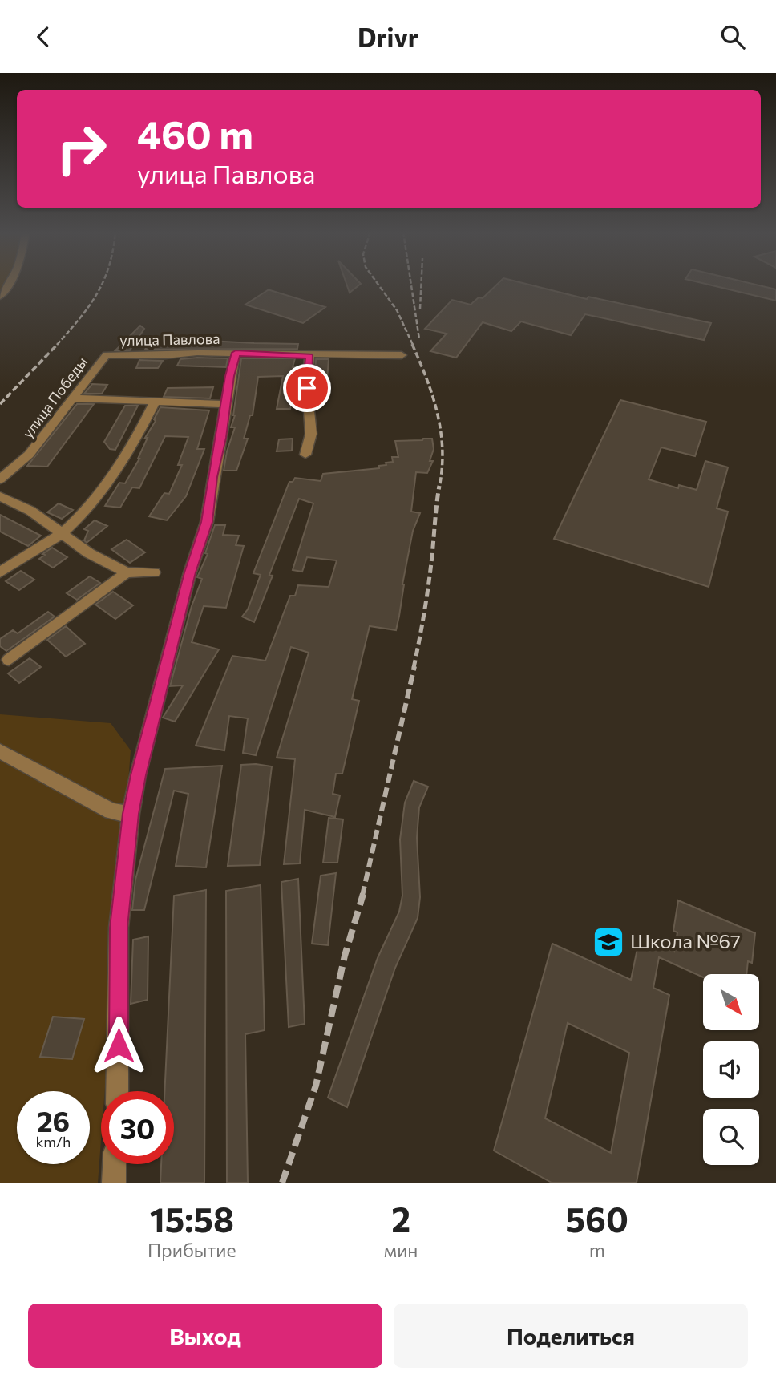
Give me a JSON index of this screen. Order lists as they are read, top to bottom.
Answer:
{
  "streets": {
    "street": ["улица Павлова", "улица Победы"]
  },
  "crossings": [
    ["улица Павлова", "улица Победы"]
  ],
  "places": {
    "school or university": ["Школа №67"]
  },
  "north": "bottom right",
  "page": {
    "header": "Drivr",
    "turn": ["460 m", "улица Павлова"],
    "speed": "26 km/h",
    "limit": "30",
    "eta": [
      "15:58",
      "Прибытие",
      "2",
      "мин",
      "560",
      "m"
    ],
    "buttons": ["Выход", "Поделиться"]
  }
}
